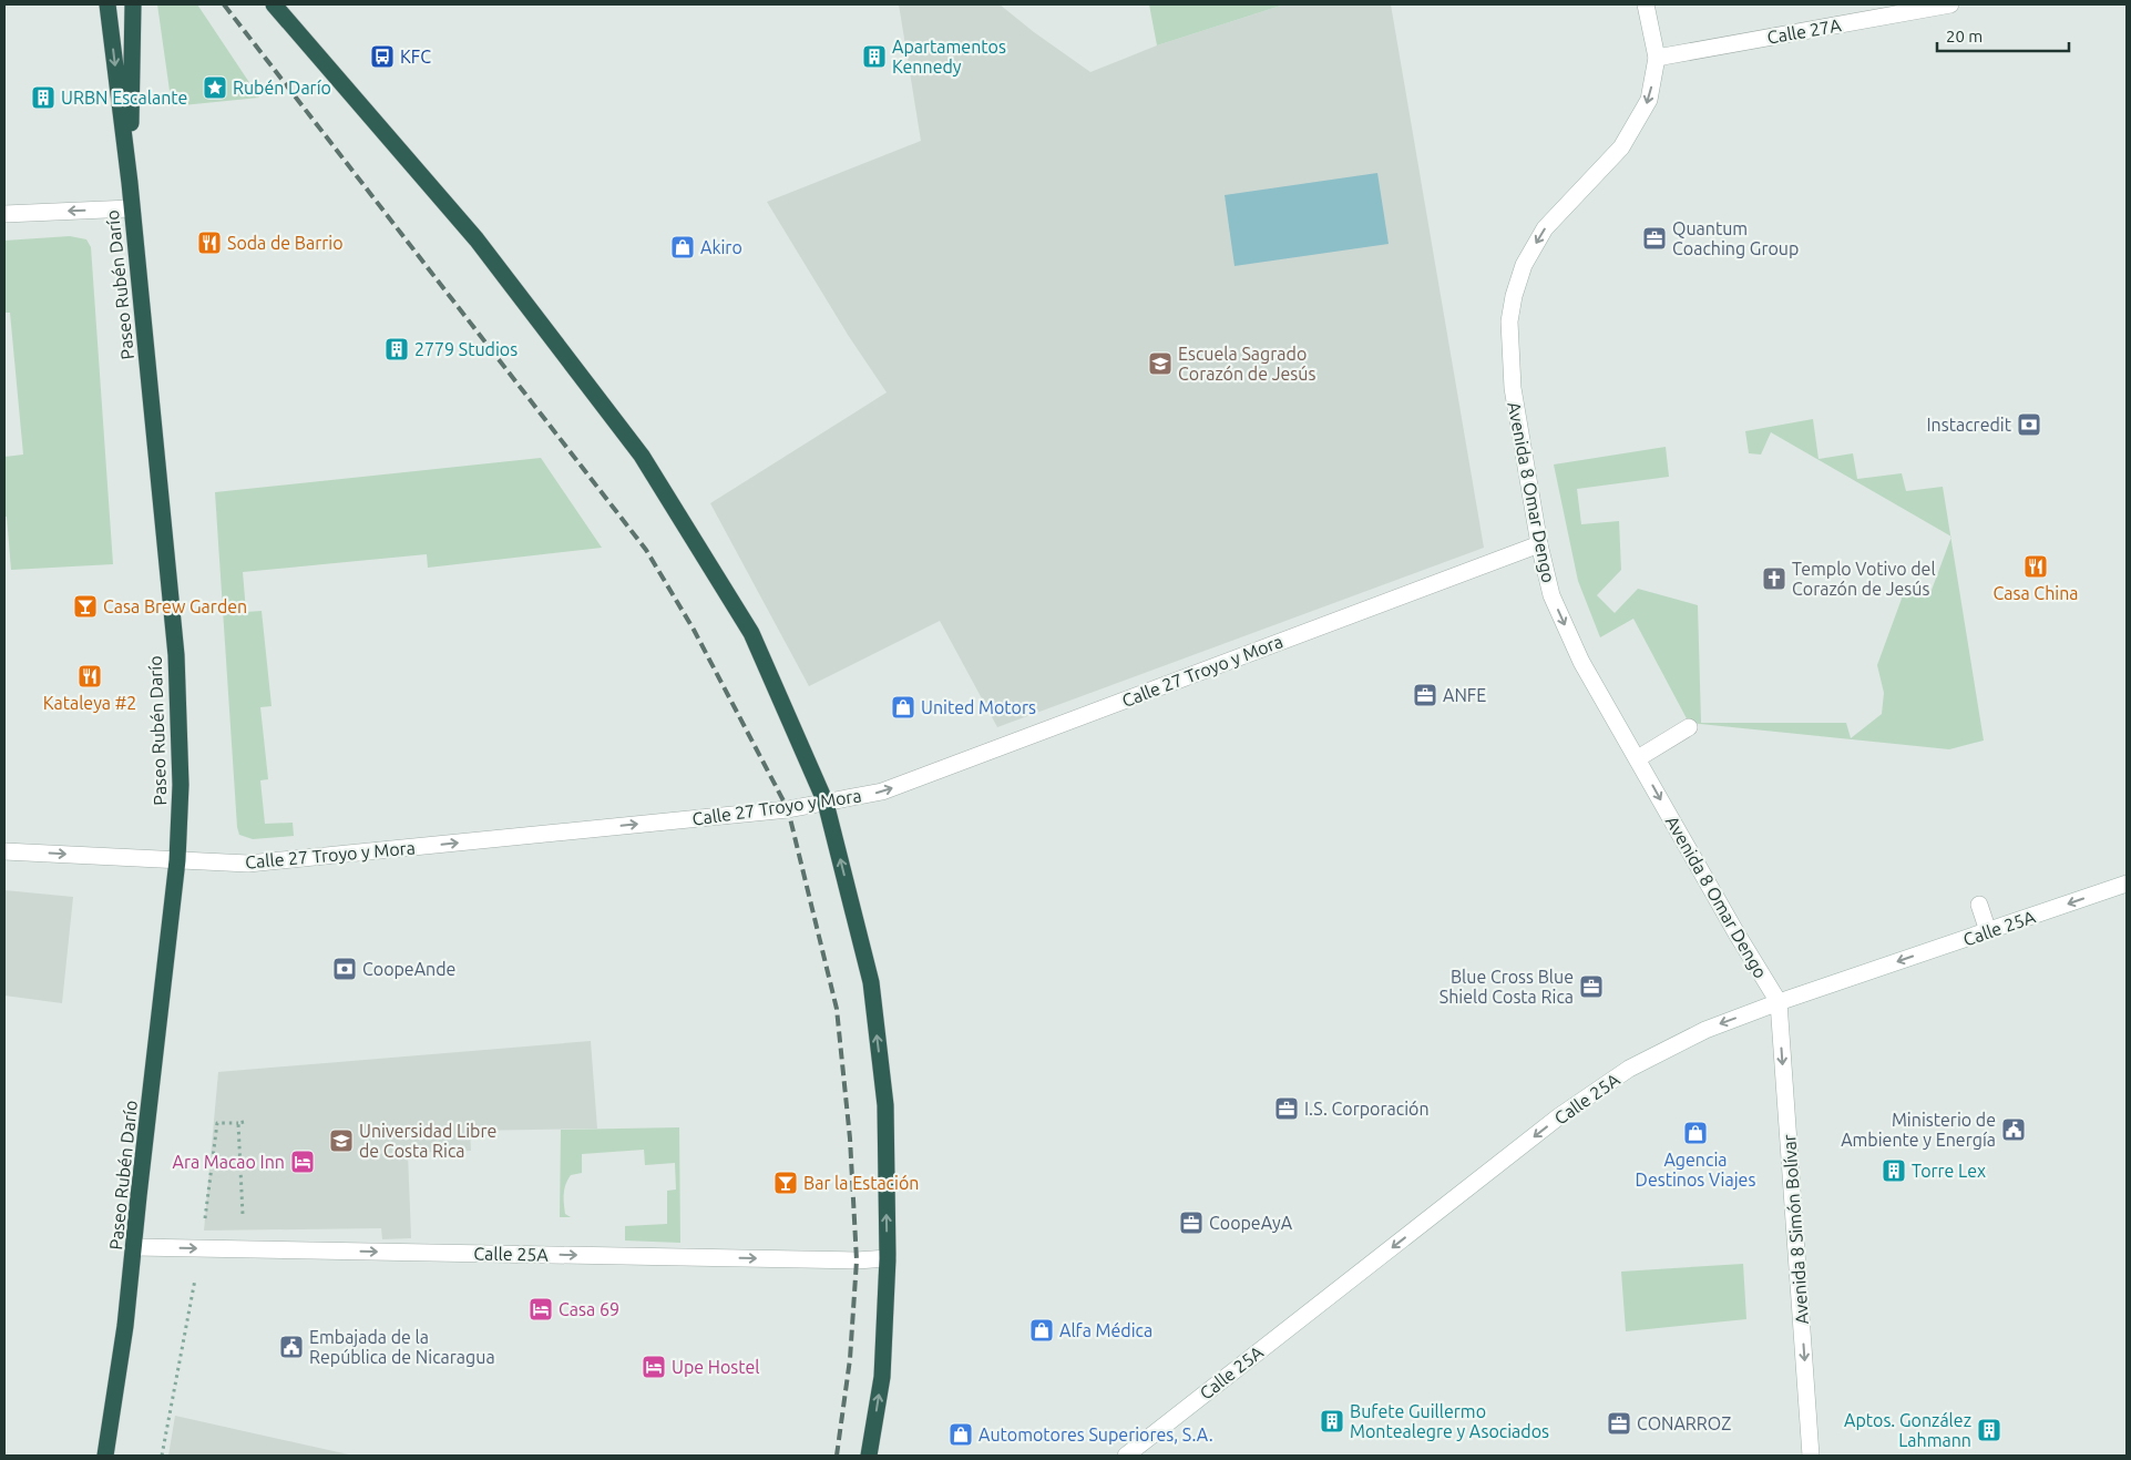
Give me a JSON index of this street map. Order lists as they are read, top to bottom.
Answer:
{
  "streets": {
    "highway": ["Paseo Rubén Darío"],
    "street": [
      "Calle 27A",
      "Avenida 8 Omar Dengo",
      "Calle 27 Troyo y Mora",
      "Calle 25A",
      "Avenida 8 Simón Bolívar"
    ]
  },
  "crossings": [
    ["Calle 27A", "Avenida 8 Omar Dengo"],
    ["Paseo Rubén Darío", "Calle 27 Troyo y Mora"],
    ["Paseo Rubén Darío", "Calle 25A"],
    ["Avenida 8 Omar Dengo", "Calle 27 Troyo y Mora"],
    ["Avenida 8 Omar Dengo", "Calle 25A"],
    ["Avenida 8 Omar Dengo", "Avenida 8 Simón Bolívar"],
    ["Calle 25A", "Avenida 8 Simón Bolívar"]
  ],
  "one_way": ["Avenida 8 Omar Dengo", "Calle 27 Troyo y Mora", "Avenida 8 Simón Bolívar"],
  "places": {
    "bus stop": ["KFC"],
    "building": [
      "Apartamentos Kennedy",
      "URBN Escalante",
      "2779 Studios",
      "Torre Lex",
      "Bufete Guillermo Montealegre y Asociados",
      "Aptos. González Lahmann"
    ],
    "place": ["Rubén Darío"],
    "office": [
      "Quantum Coaching Group",
      "ANFE",
      "Blue Cross Blue Shield Costa Rica",
      "I.S. Corporación",
      "CoopeAyA",
      "CONARROZ"
    ],
    "restaurant": ["Soda de Barrio", "Casa China", "Kataleya #2"],
    "shop": [
      "Akiro",
      "United Motors",
      "Agencia Destinos Viajes",
      "Alfa Médica",
      "Automotores Superiores, S.A."
    ],
    "school or university": ["Escuela Sagrado Corazón de Jesús", "Universidad Libre de Costa Rica"],
    "bank": ["Instacredit", "CoopeAnde"],
    "church": ["Templo Votivo del Corazón de Jesús"],
    "bar": ["Casa Brew Garden", "Bar la Estación"],
    "public building": ["Ministerio de Ambiente y Energía", "Embajada de la República de Nicaragua"],
    "hotel": ["Ara Macao Inn", "Casa 69", "Upe Hostel"]
  },
  "scale_bar": "20 m"
}
